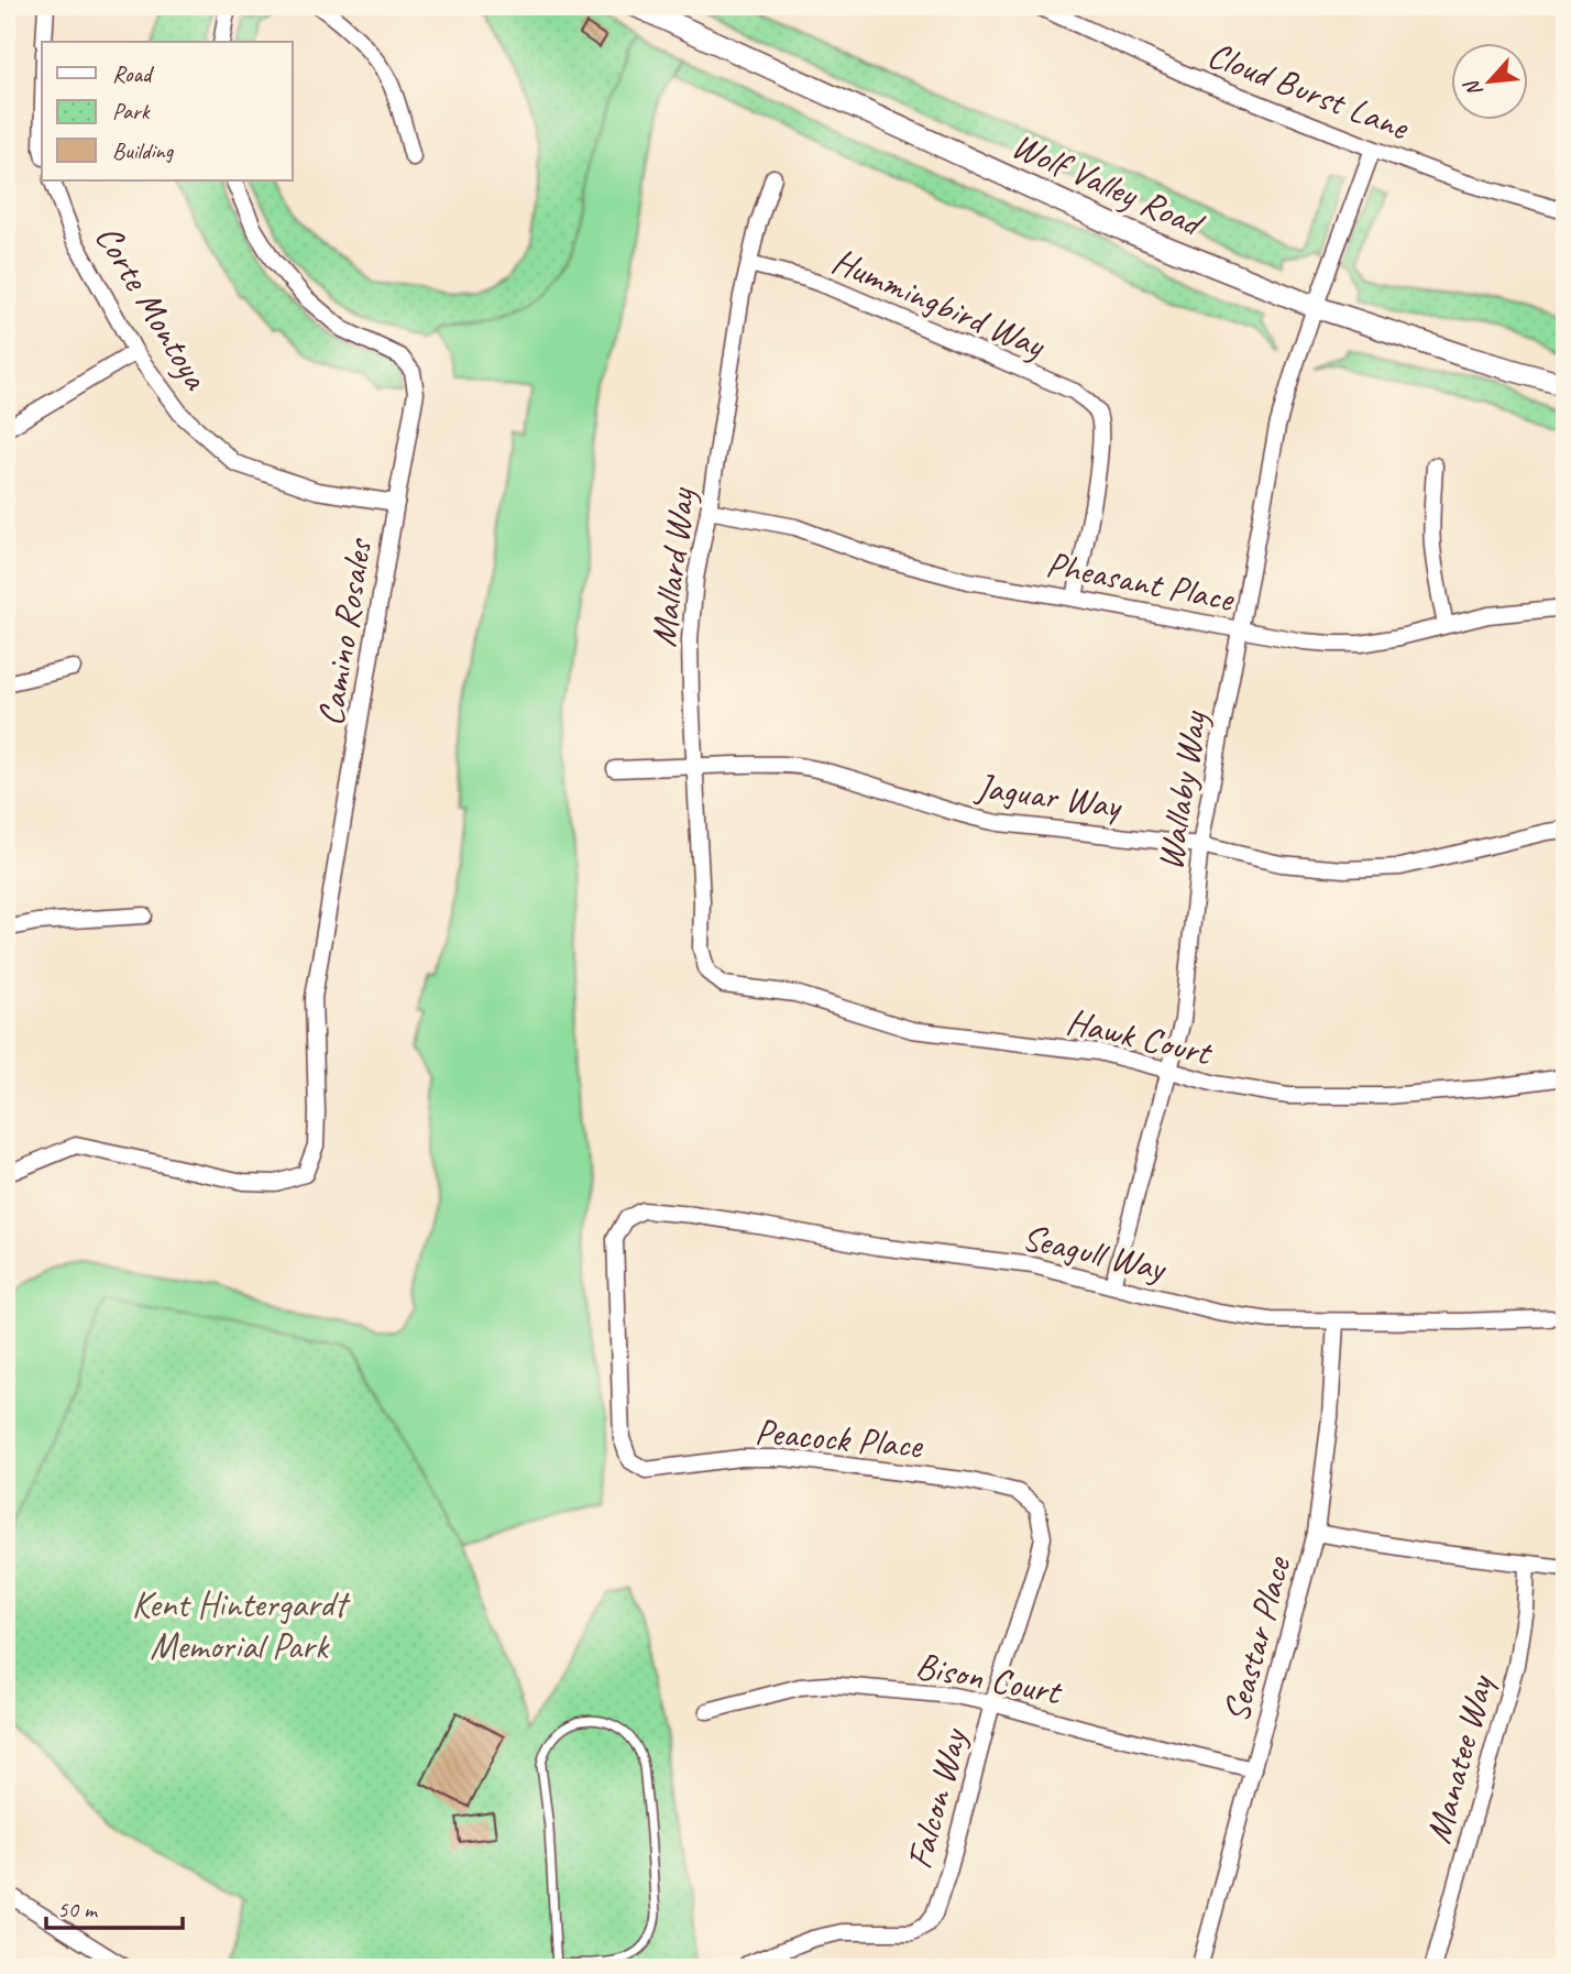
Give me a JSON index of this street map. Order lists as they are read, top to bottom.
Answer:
{
  "streets": {
    "main road": ["Wolf Valley Road"],
    "street": [
      "Cloud Burst Lane",
      "Hummingbird Way",
      "Corte Montoya",
      "Mallard Way",
      "Pheasant Place",
      "Camino Rosales",
      "Wallaby Way",
      "Jaguar Way",
      "Hawk Court",
      "Seagull Way",
      "Peacock Place",
      "Seastar Place",
      "Bison Court",
      "Manatee Way",
      "Falcon Way"
    ]
  },
  "crossings": [
    ["Cloud Burst Lane", "Wallaby Way"],
    ["Wolf Valley Road", "Wallaby Way"],
    ["Hummingbird Way", "Mallard Way"],
    ["Hummingbird Way", "Pheasant Place"],
    ["Corte Montoya", "Camino Rosales"],
    ["Mallard Way", "Pheasant Place"],
    ["Mallard Way", "Jaguar Way"],
    ["Mallard Way", "Hawk Court"],
    ["Pheasant Place", "Wallaby Way"],
    ["Wallaby Way", "Jaguar Way"],
    ["Wallaby Way", "Hawk Court"],
    ["Wallaby Way", "Seagull Way"],
    ["Seagull Way", "Peacock Place"],
    ["Seagull Way", "Seastar Place"],
    ["Peacock Place", "Falcon Way"],
    ["Seastar Place", "Bison Court"],
    ["Bison Court", "Falcon Way"]
  ],
  "parks": ["Kent Hintergardt Memorial Park"],
  "legend": ["Road", "Park", "Building"],
  "scale_bar": "50 m",
  "north": "bottom left"
}
